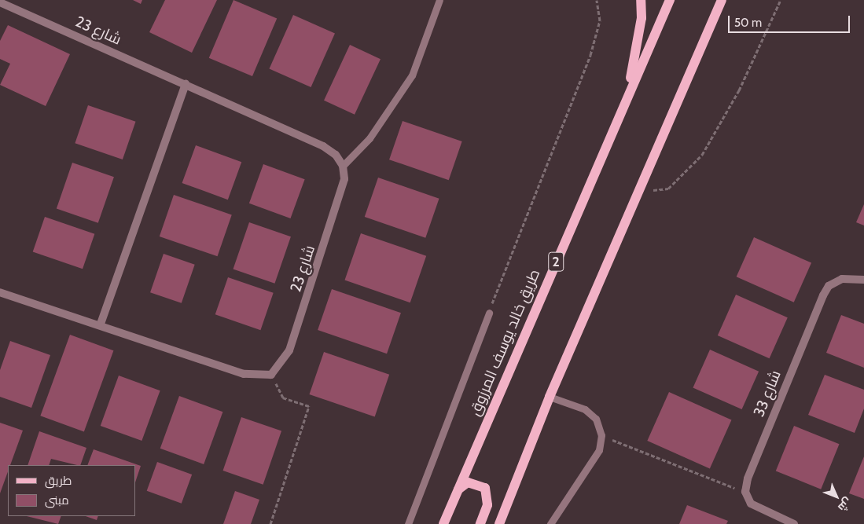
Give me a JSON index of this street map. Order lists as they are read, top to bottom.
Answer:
{
  "streets": {
    "main road": ["2", "طريق خالد يوسف المرزوق"],
    "street": ["شارع 23", "شارع 33"]
  },
  "legend": ["طريق", "مبنى"],
  "scale_bar": "50 m",
  "north": "bottom right"
}
